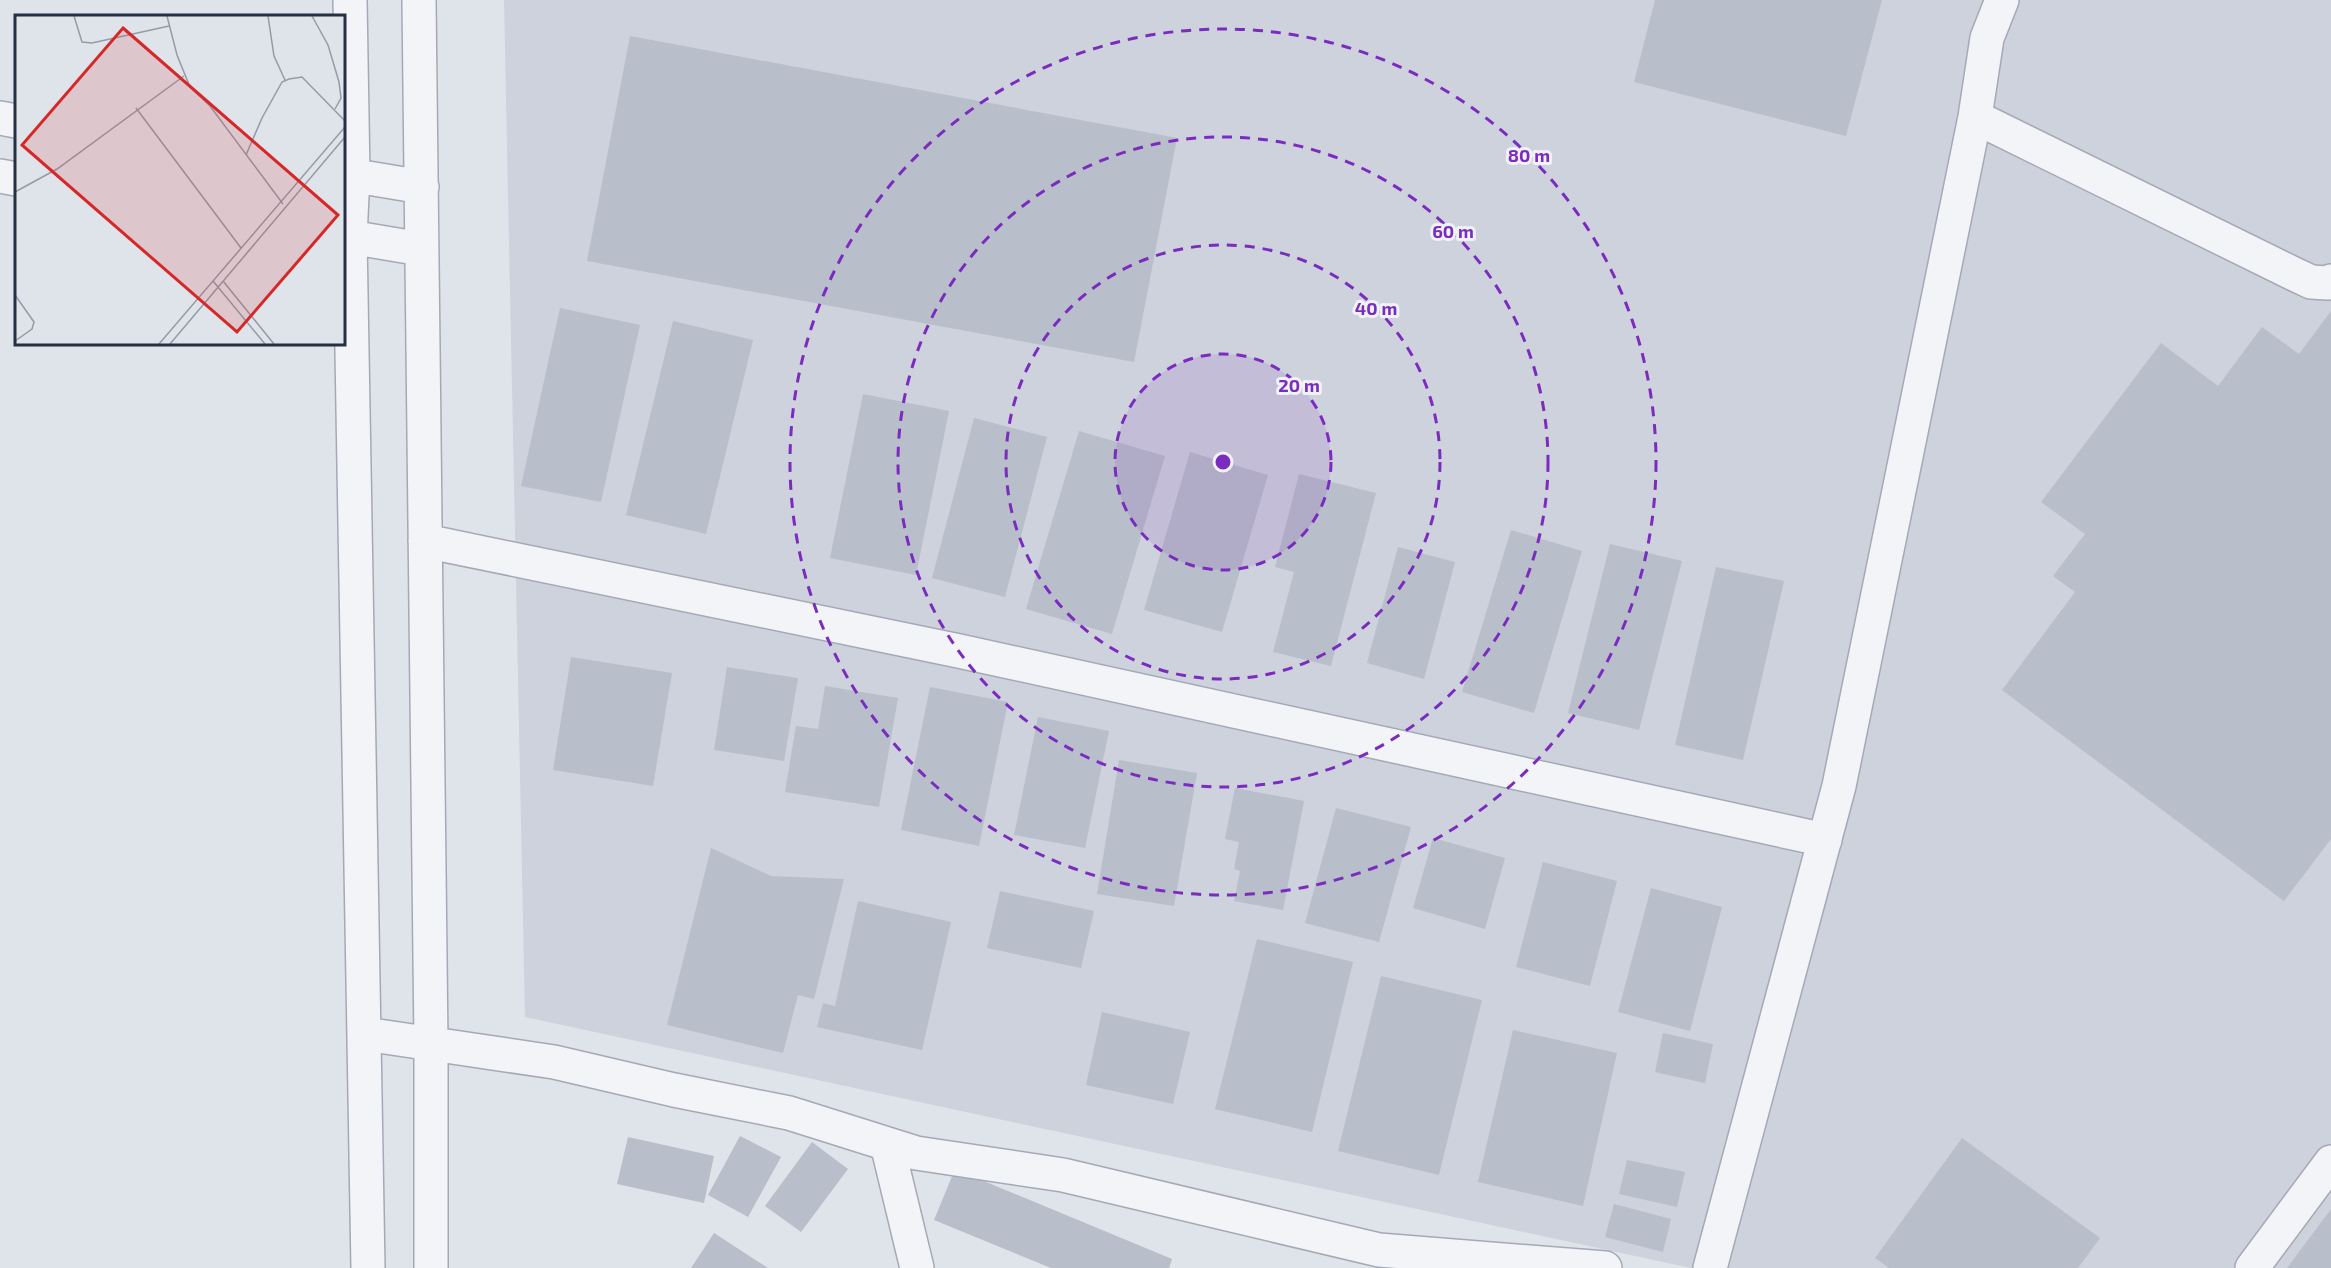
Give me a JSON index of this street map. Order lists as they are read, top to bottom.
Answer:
{
  "rings": [
    "80 m",
    "60 m",
    "40 m",
    "20 m"
  ]
}
